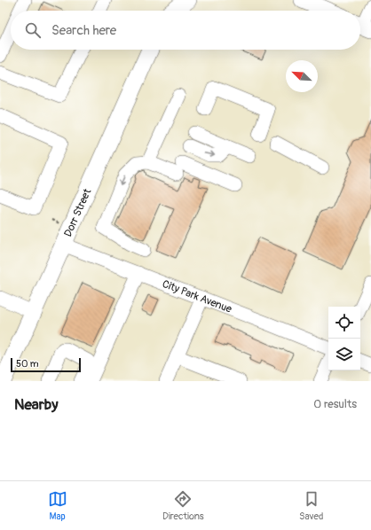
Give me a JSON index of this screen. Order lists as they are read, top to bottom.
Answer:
{
  "streets": {
    "main road": ["Dorr Street"],
    "street": ["City Park Avenue"]
  },
  "crossings": [
    ["Dorr Street", "City Park Avenue"]
  ],
  "scale_bar": "50 m",
  "north": "top left",
  "page": {
    "search": "Search here",
    "scale": "50 m",
    "heading": ["Nearby", "0 results"],
    "nav": ["Map", "Directions", "Saved"]
  }
}
